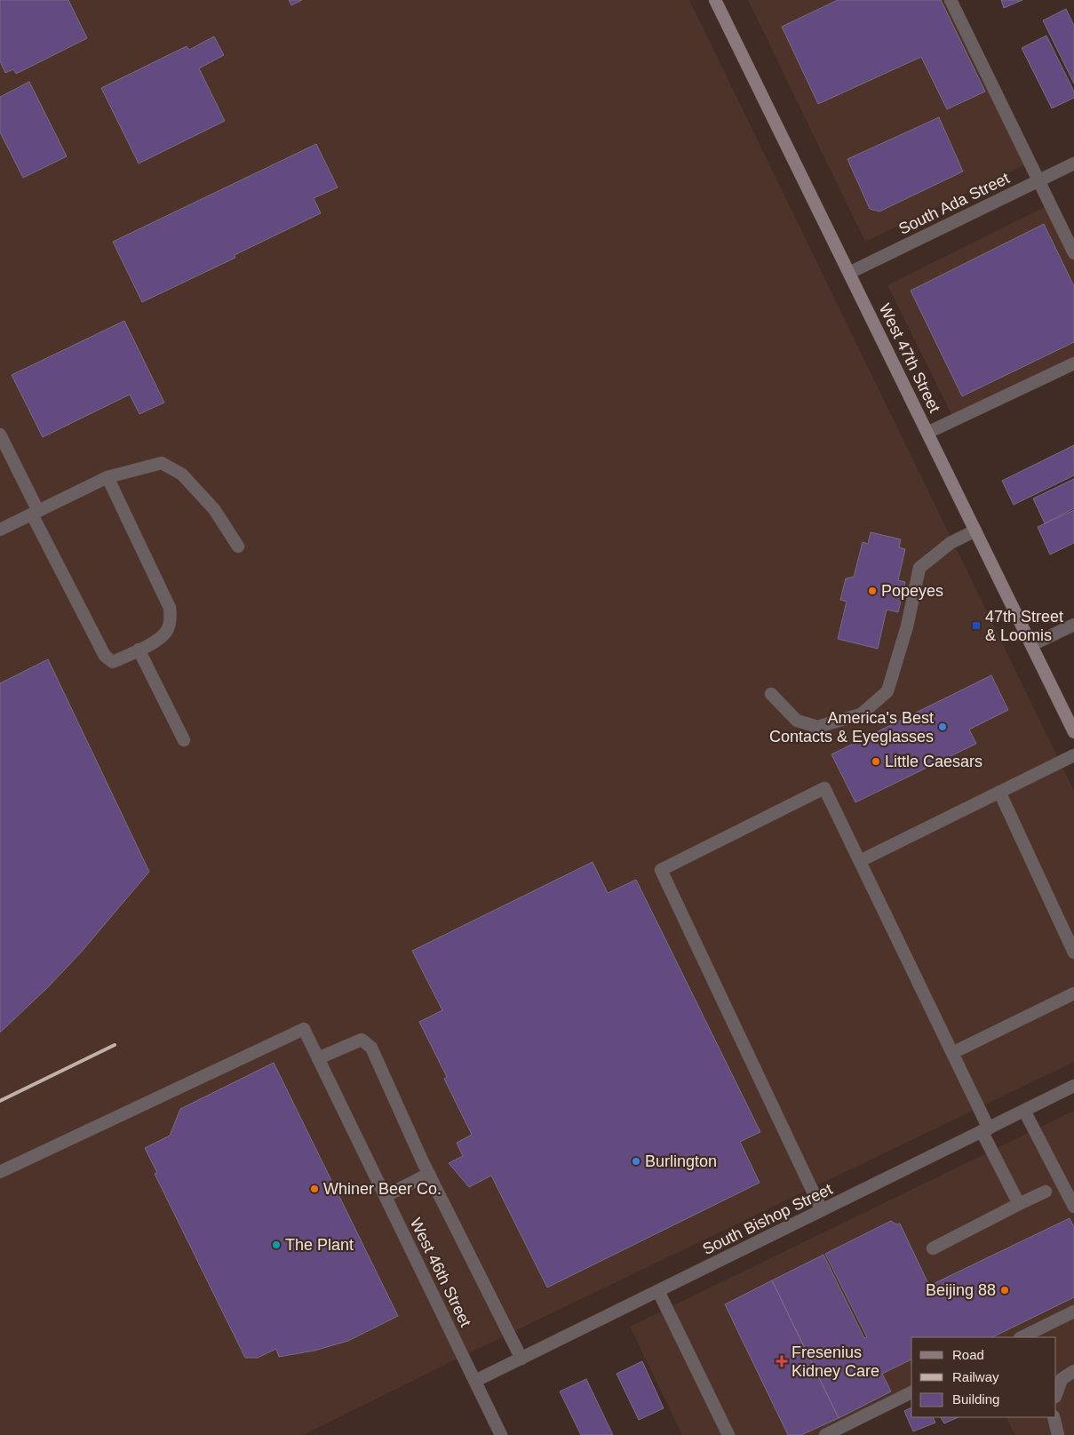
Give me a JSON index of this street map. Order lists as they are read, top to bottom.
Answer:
{
  "streets": {
    "main road": ["West 47th Street"],
    "street": ["South Ada Street", "South Bishop Street", "West 46th Street"]
  },
  "crossings": [
    ["South Ada Street", "West 47th Street"],
    ["South Bishop Street", "West 46th Street"]
  ],
  "places": {
    "other": [
      "Popeyes",
      "America's Best Contacts & Eyeglasses",
      "Little Caesars",
      "Burlington",
      "Whiner Beer Co.",
      "The Plant",
      "Beijing 88"
    ],
    "transit": ["47th Street & Loomis"],
    "health": ["Fresenius Kidney Care"]
  },
  "legend": ["Road", "Railway", "Building"]
}
